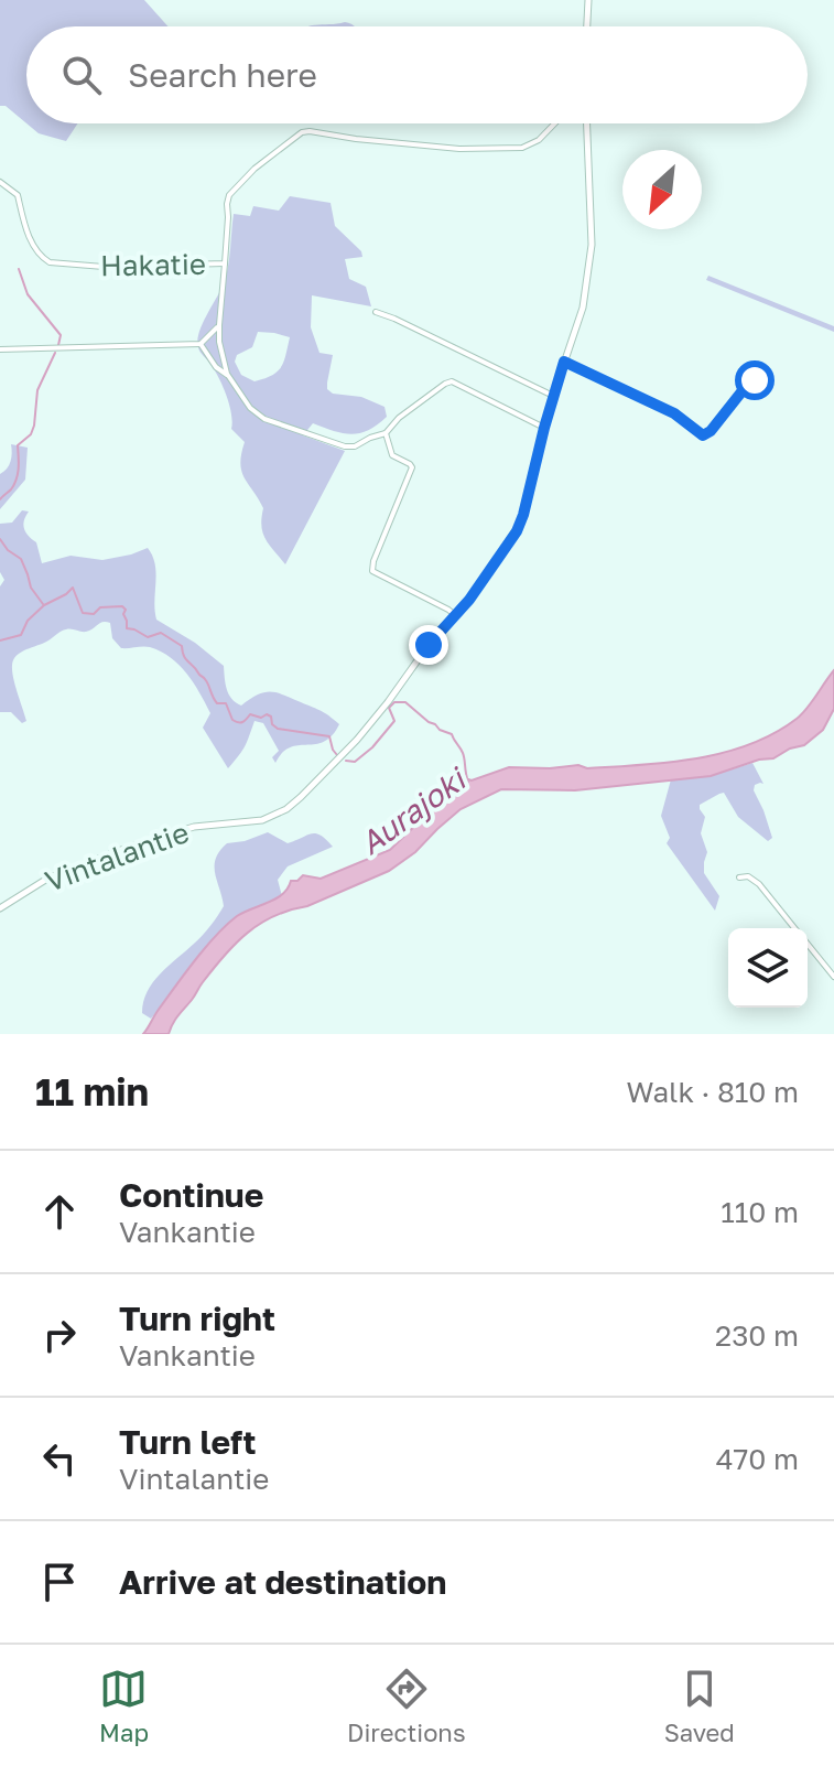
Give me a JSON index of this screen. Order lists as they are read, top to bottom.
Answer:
{
  "streets": {
    "street": ["Hakatie", "Vintalantie"]
  },
  "water": ["Aurajoki"],
  "north": "bottom left",
  "page": {
    "search": "Search here",
    "heading": ["11 min", "Walk · 810 m"],
    "list": [
      ["Continue", "Vankantie", "110 m"],
      ["Turn right", "Vankantie", "230 m"],
      ["Turn left", "Vintalantie", "470 m"],
      "Arrive at destination"
    ],
    "nav": ["Map", "Directions", "Saved"]
  }
}
